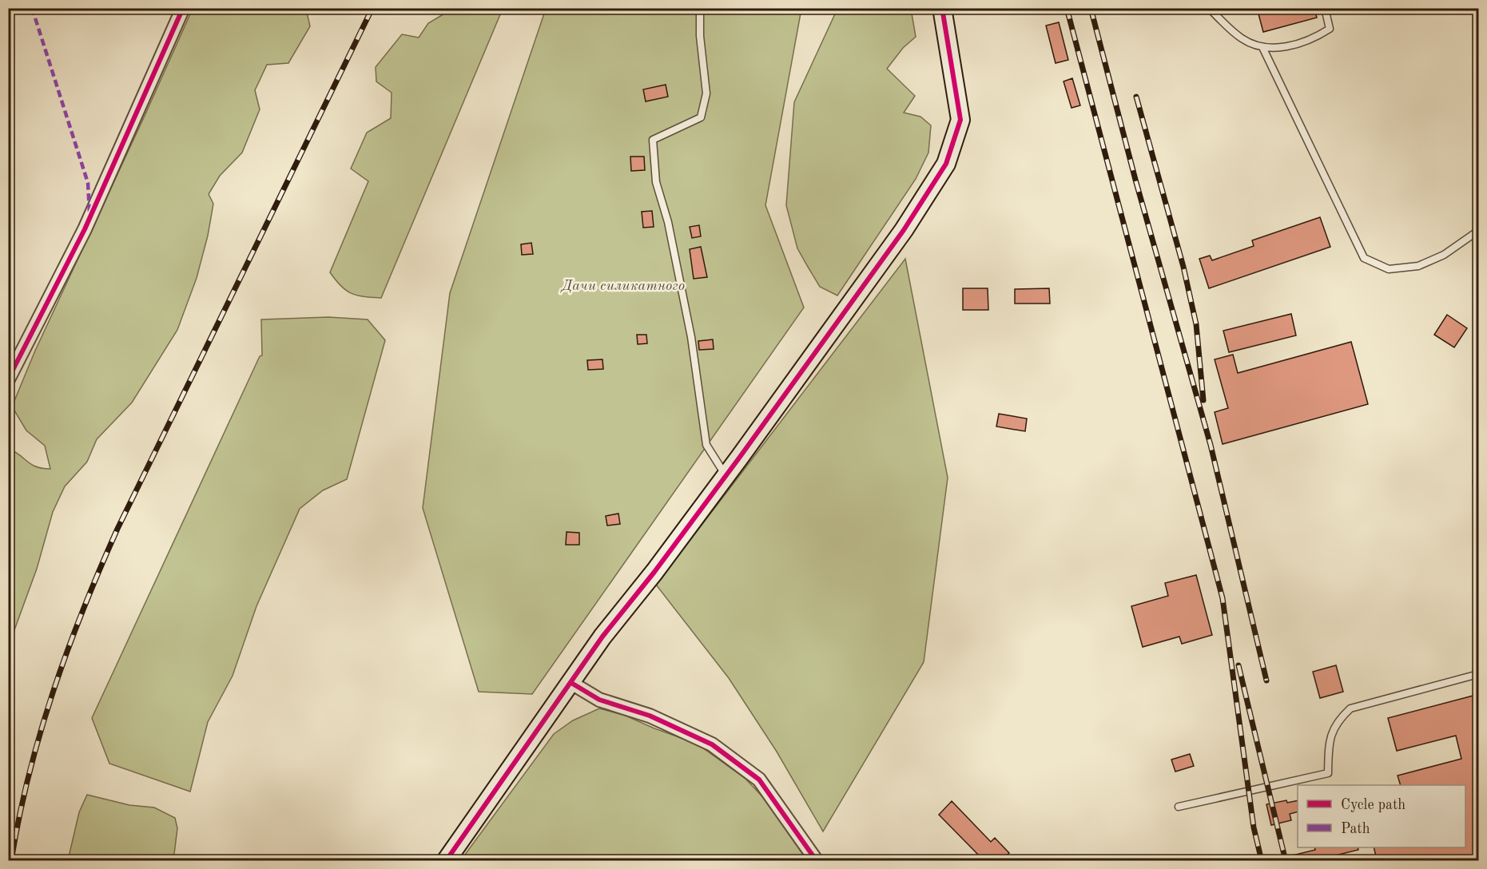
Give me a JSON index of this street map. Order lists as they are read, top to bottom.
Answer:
{
  "parks": ["Дачи силикатного"],
  "legend": ["Cycle path", "Path"]
}
